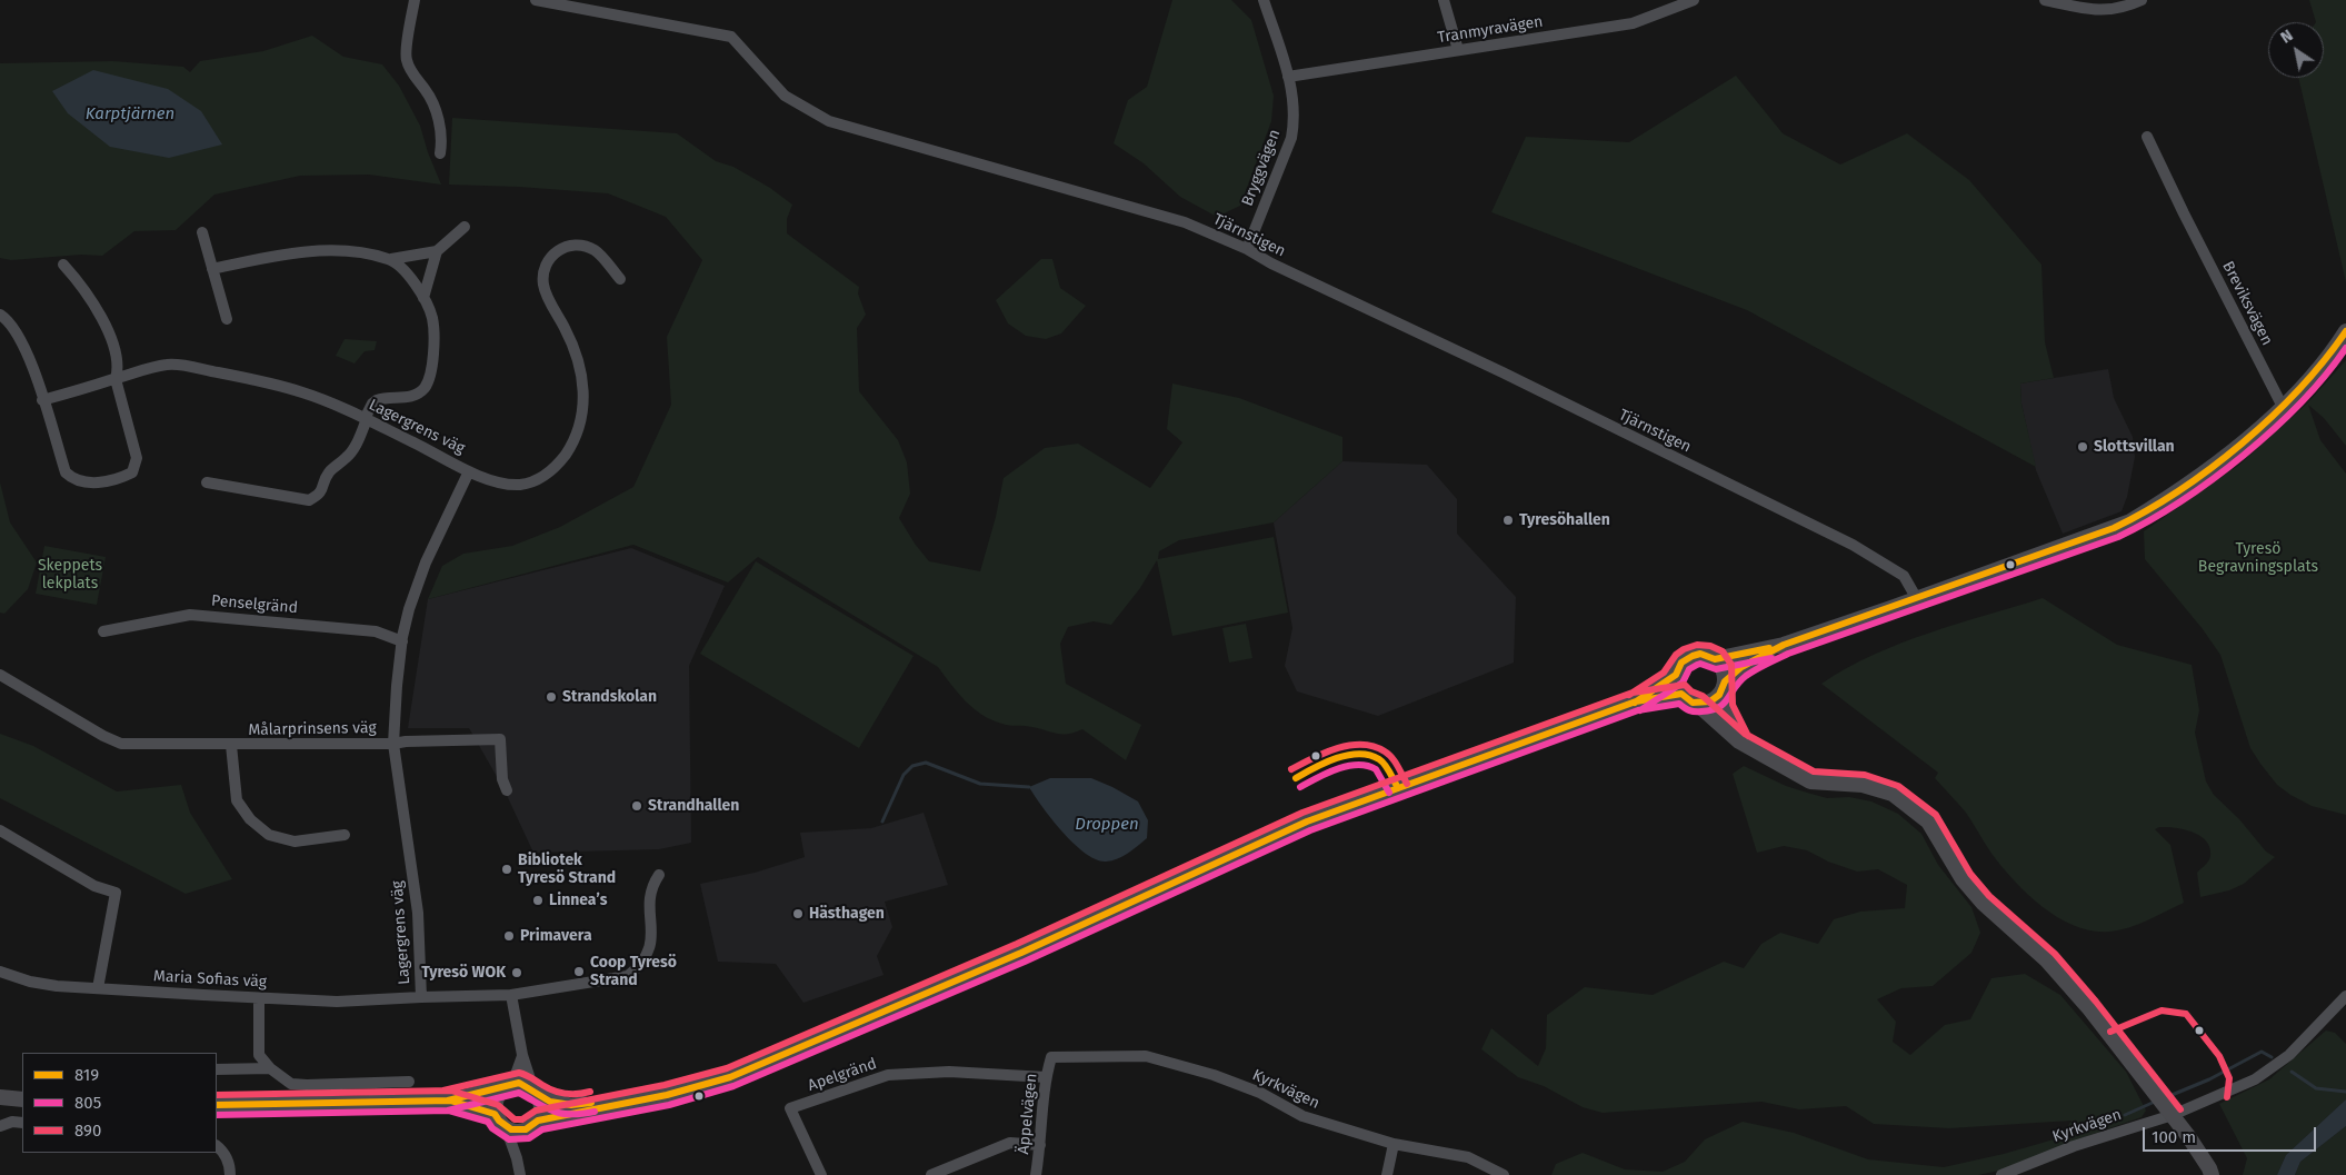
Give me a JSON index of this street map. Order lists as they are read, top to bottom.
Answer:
{
  "streets": {
    "street": [
      "Tranmyravägen",
      "Bryggvägen",
      "Tjärnstigen",
      "Breviksvägen",
      "Lagergrens väg",
      "Penselgränd",
      "Målarprinsens väg",
      "Maria Sofias väg",
      "Apelgränd",
      "Kyrkvägen",
      "Äppelvägen"
    ]
  },
  "crossings": [
    ["Tranmyravägen", "Bryggvägen"],
    ["Bryggvägen", "Tjärnstigen"],
    ["Lagergrens väg", "Penselgränd"],
    ["Lagergrens väg", "Målarprinsens väg"],
    ["Lagergrens väg", "Maria Sofias väg"],
    ["Apelgränd", "Äppelvägen"],
    ["Kyrkvägen", "Äppelvägen"]
  ],
  "water": ["Karptjärnen", "Droppen"],
  "parks": ["Tyresö Begravningsplats", "Skeppets lekplats"],
  "places": [
    "Slottsvillan",
    "Tyresöhallen",
    "Strandskolan",
    "Strandhallen",
    "Bibliotek Tyresö Strand",
    "Linnea’s",
    "Hästhagen",
    "Primavera",
    "Coop Tyresö Strand",
    "Tyresö WOK"
  ],
  "lines": ["transit line 819", "transit line 805", "transit line 890"],
  "legend": ["819", "805", "890"],
  "scale_bar": "100 m",
  "north": "top left"
}
